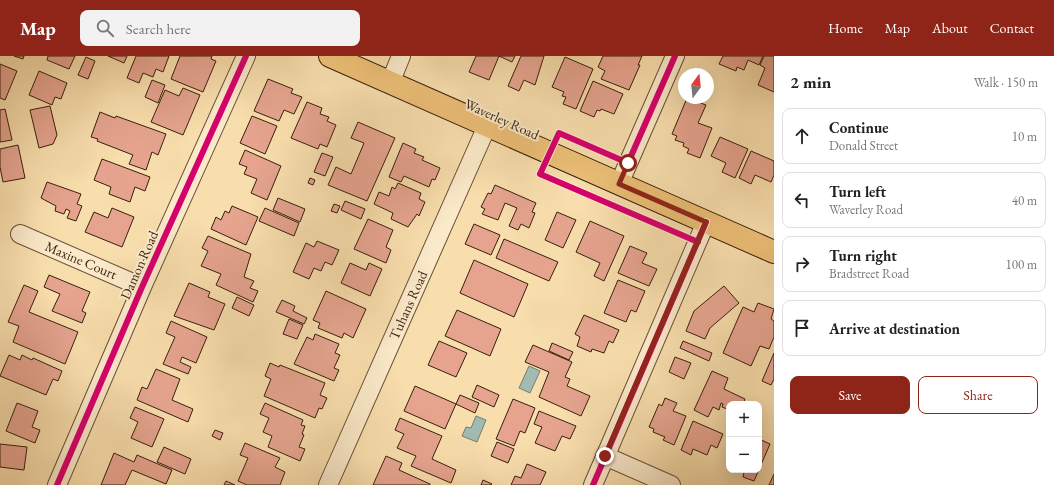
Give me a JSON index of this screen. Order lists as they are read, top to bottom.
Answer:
{
  "streets": {
    "main road": ["Waverley Road"],
    "street": ["Maxine Court", "Damon Road", "Tuhans Road"]
  },
  "crossings": [
    ["Waverley Road", "Tuhans Road"],
    ["Maxine Court", "Damon Road"]
  ],
  "north": "top",
  "page": {
    "header": "Map",
    "search": "Search here",
    "nav": [
      "Home",
      "Map",
      "About",
      "Contact"
    ],
    "heading": ["2 min", "Walk · 150 m"],
    "list": [
      ["Continue", "Donald Street", "10 m"],
      ["Turn left", "Waverley Road", "40 m"],
      ["Turn right", "Bradstreet Road", "100 m"],
      "Arrive at destination"
    ],
    "buttons": ["Save", "Share"],
    "map_buttons": ["+", "−"]
  }
}
